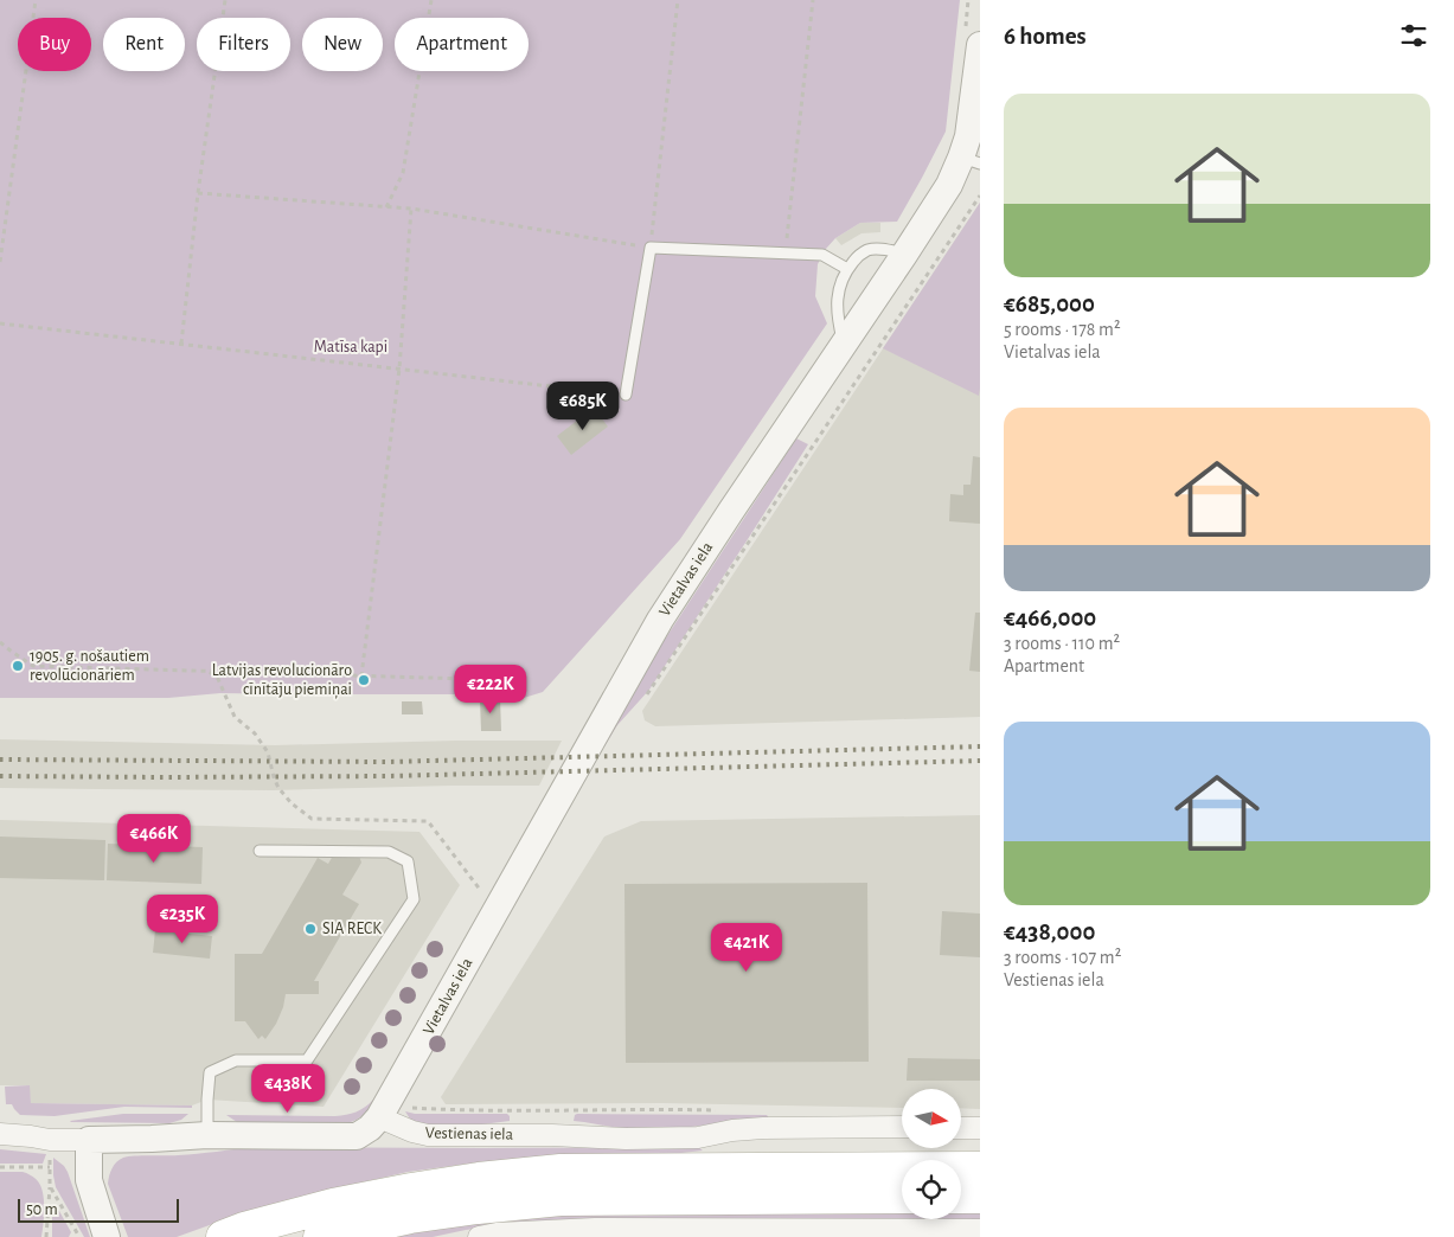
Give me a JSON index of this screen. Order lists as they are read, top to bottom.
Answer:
{
  "streets": {
    "street": ["Vietalvas iela", "Vestienas iela"]
  },
  "crossings": [
    ["Vietalvas iela", "Vestienas iela"]
  ],
  "parks": ["Matīsa kapi"],
  "places": ["1905. g. nošautiem revolūcionāriem", "Latvijas revolucionāro cīnītāju piemiņai", "SIA RECK"],
  "scale_bar": "50 m",
  "north": "right",
  "page": {
    "heading": "6 homes",
    "chip": [
      "Buy",
      "Rent",
      "Filters",
      "New",
      "Apartment"
    ],
    "list": [
      {
        "name": "€685,000",
        "note": "5 rooms · 178 m² · Vietalvas iela"
      },
      {
        "name": "€466,000",
        "note": "3 rooms · 110 m² · Apartment"
      },
      {
        "name": "€438,000",
        "note": "3 rooms · 107 m² · Vestienas iela"
      }
    ],
    "price": [
      "€685K",
      "€222K",
      "€466K",
      "€235K",
      "€421K",
      "€438K"
    ],
    "scale": "50 m"
  }
}
